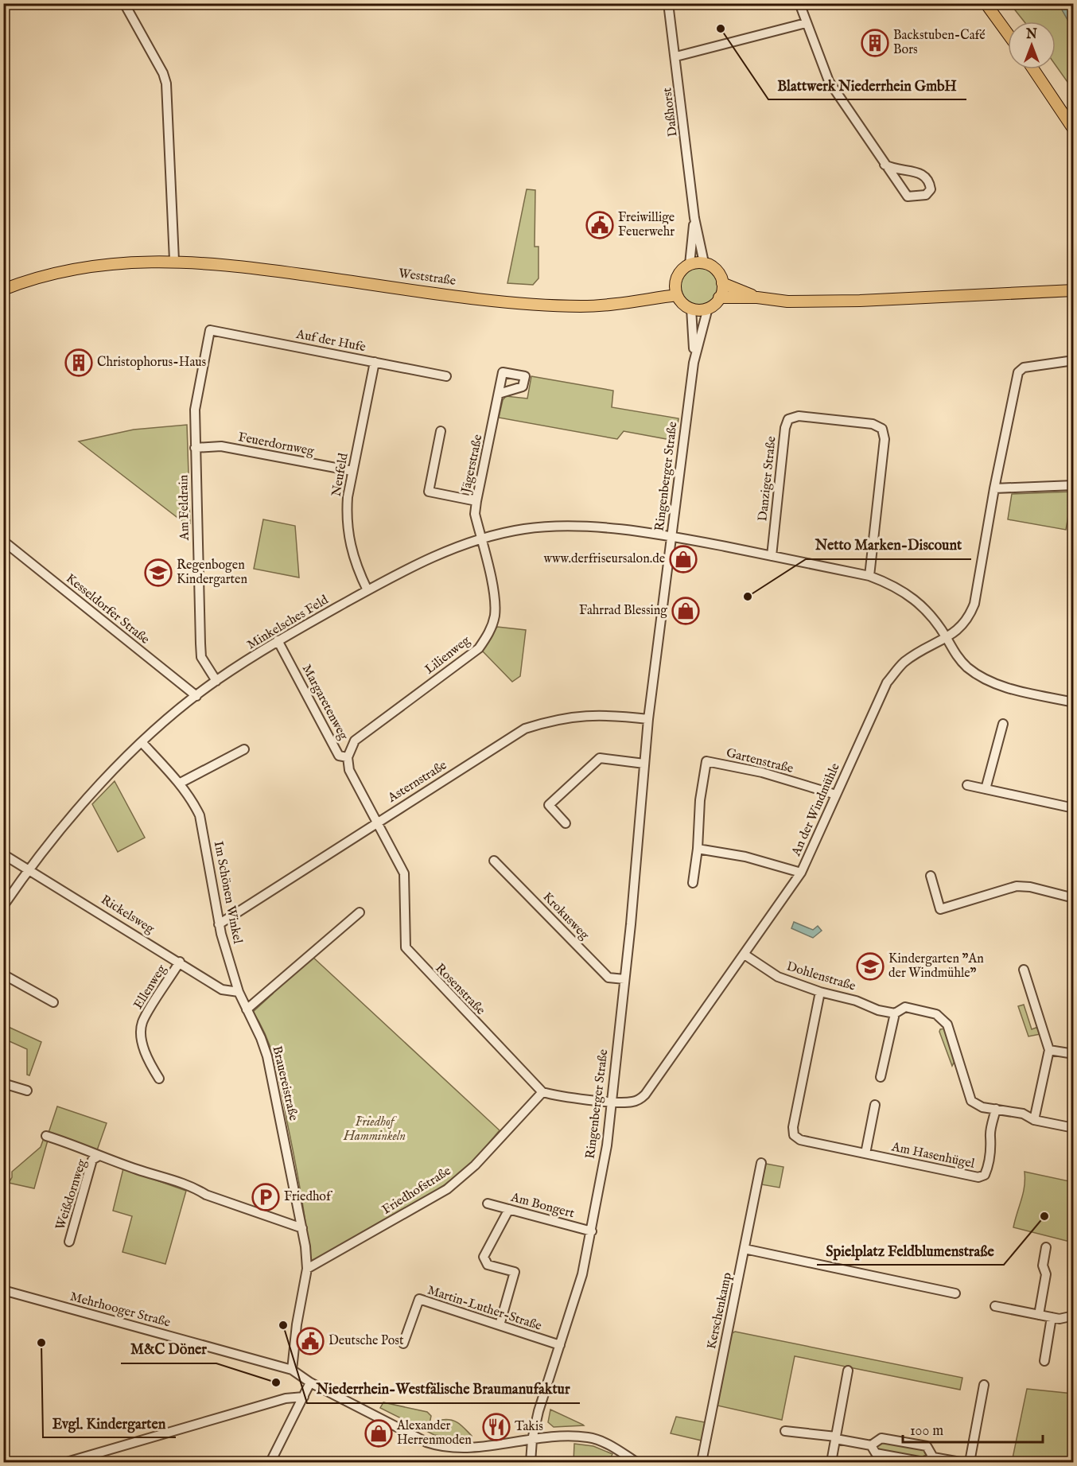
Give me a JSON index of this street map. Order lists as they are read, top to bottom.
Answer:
{
  "streets": {
    "main road": ["Weststraße"],
    "street": [
      "Daßhorst",
      "Auf der Hufe",
      "Feuerdornweg",
      "Jägerstraße",
      "Neufeld",
      "Ringenberger Straße",
      "Danziger Straße",
      "Am Feldrain",
      "Kesseldorfer Straße",
      "Minkelsches Feld",
      "Lilienweg",
      "Margaretenweg",
      "Gartenstraße",
      "Asternstraße",
      "An der Windmühle",
      "Im Schönen Winkel",
      "Rickelsweg",
      "Krokusweg",
      "Dohlenstraße",
      "Ellenweg",
      "Rosenstraße",
      "Brauereistraße",
      "Am Hasenhügel",
      "Friedhofstraße",
      "Weißdornweg",
      "Am Bongert",
      "Martin-Luther-Straße",
      "Mehrhooger Straße",
      "Kerschenkamp"
    ]
  },
  "crossings": [
    ["Daßhorst", "Weststraße"],
    ["Daßhorst", "Ringenberger Straße"],
    ["Weststraße", "Ringenberger Straße"],
    ["Auf der Hufe", "Neufeld"],
    ["Auf der Hufe", "Am Feldrain"],
    ["Feuerdornweg", "Neufeld"],
    ["Feuerdornweg", "Am Feldrain"],
    ["Jägerstraße", "Minkelsches Feld"],
    ["Jägerstraße", "Lilienweg"],
    ["Neufeld", "Minkelsches Feld"],
    ["Ringenberger Straße", "Minkelsches Feld"],
    ["Ringenberger Straße", "Asternstraße"],
    ["Ringenberger Straße", "An der Windmühle"],
    ["Ringenberger Straße", "Krokusweg"],
    ["Ringenberger Straße", "Am Bongert"],
    ["Ringenberger Straße", "Martin-Luther-Straße"],
    ["Ringenberger Straße", "Mehrhooger Straße"],
    ["Am Feldrain", "Minkelsches Feld"],
    ["Kesseldorfer Straße", "Minkelsches Feld"],
    ["Minkelsches Feld", "Lilienweg"],
    ["Minkelsches Feld", "Margaretenweg"],
    ["Minkelsches Feld", "Im Schönen Winkel"],
    ["Minkelsches Feld", "Rickelsweg"],
    ["Lilienweg", "Margaretenweg"],
    ["Margaretenweg", "Asternstraße"],
    ["Margaretenweg", "Rosenstraße"],
    ["Gartenstraße", "An der Windmühle"],
    ["Asternstraße", "Im Schönen Winkel"],
    ["Asternstraße", "Rosenstraße"],
    ["An der Windmühle", "Dohlenstraße"],
    ["Im Schönen Winkel", "Rickelsweg"],
    ["Im Schönen Winkel", "Brauereistraße"],
    ["Rickelsweg", "Ellenweg"],
    ["Dohlenstraße", "Am Hasenhügel"],
    ["Rosenstraße", "Friedhofstraße"],
    ["Brauereistraße", "Friedhofstraße"],
    ["Brauereistraße", "Mehrhooger Straße"]
  ],
  "parks": ["Friedhof Hamminkeln"],
  "places": {
    "other": [
      "Blattwerk Niederrhein GmbH",
      "Netto Marken-Discount",
      "Spielplatz Feldblumenstraße",
      "Niederrhein-Westfälische Braumanufaktur",
      "Evgl. Kindergarten",
      "M&C Döner"
    ],
    "building": ["Backstuben-Café Bors", "Christophorus-Haus"],
    "public building": ["Freiwillige Feuerwehr", "Deutsche Post"],
    "shop": ["www.derfriseursalon.de", "Fahrrad Blessing", "Alexander Herrenmoden"],
    "school or university": ["Regenbogen Kindergarten", "Kindergarten \"An der Windmühle\""],
    "parking": ["Friedhof"],
    "restaurant": ["Takis"]
  },
  "scale_bar": "100 m",
  "north": "top"
}
